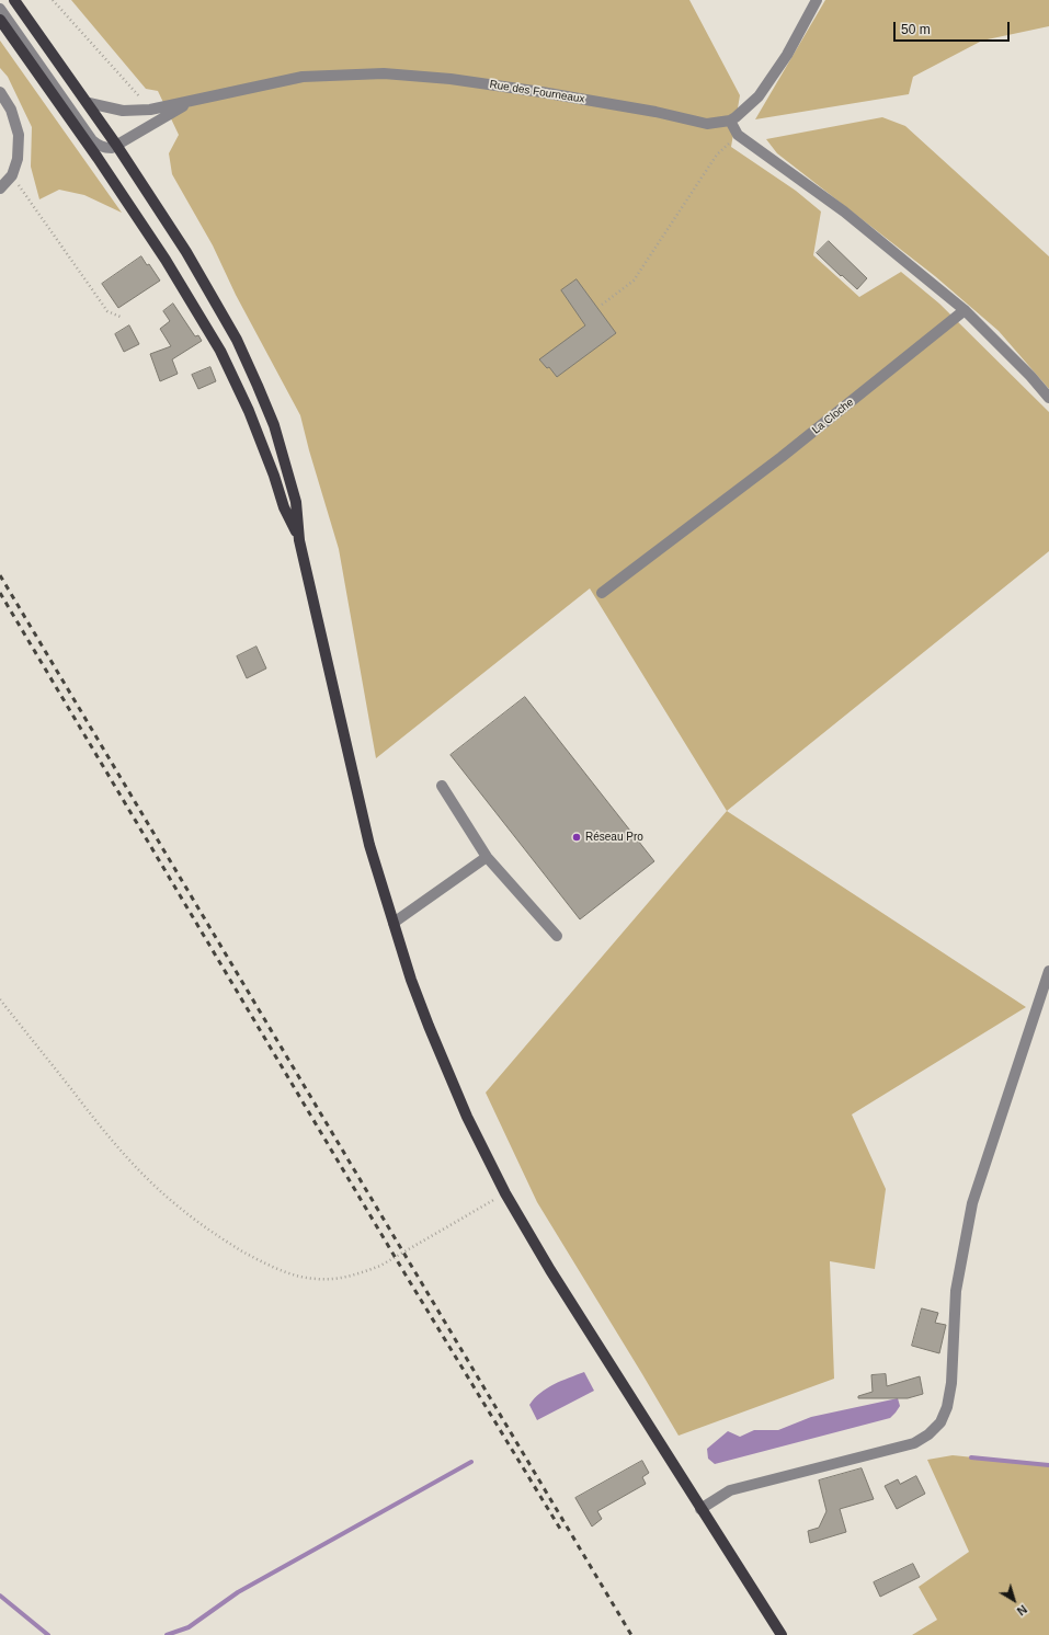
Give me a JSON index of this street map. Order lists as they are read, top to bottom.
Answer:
{
  "streets": {
    "street": ["Rue des Fourneaux", "La Cloche"]
  },
  "places": ["Réseau Pro"],
  "scale_bar": "50 m",
  "north": "bottom right"
}
